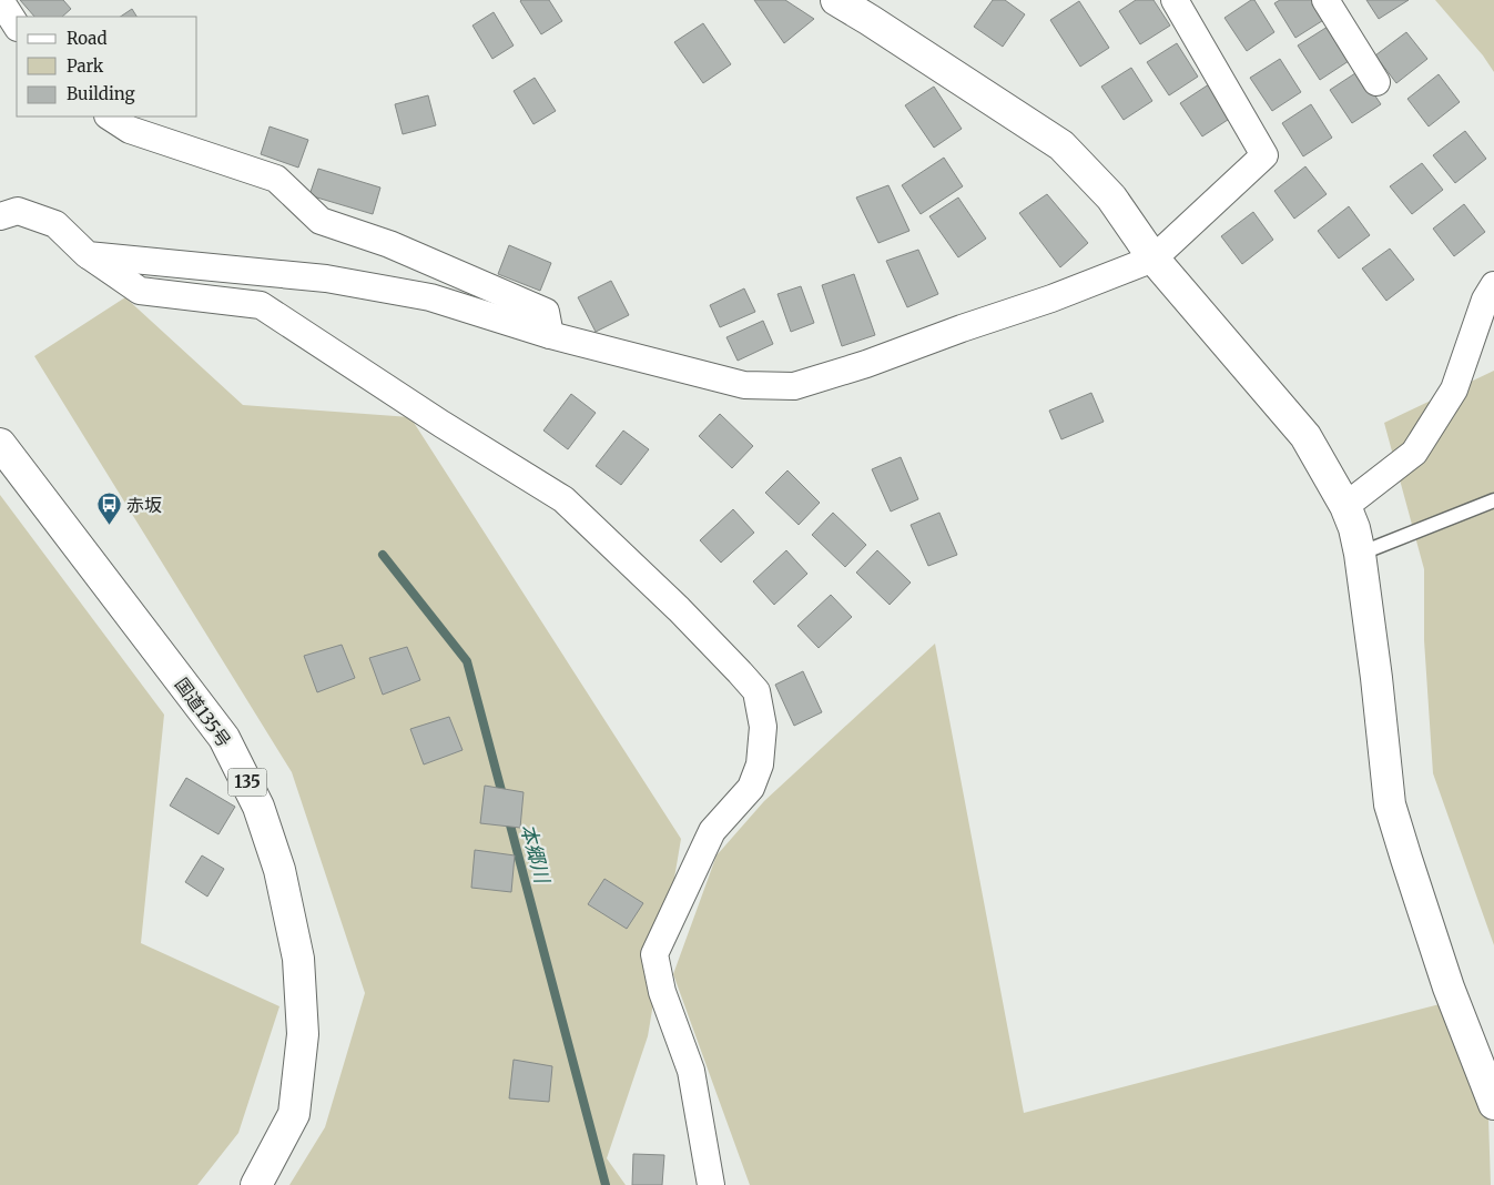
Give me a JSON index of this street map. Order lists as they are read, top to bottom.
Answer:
{
  "streets": {
    "main road": ["国道135号", "135"]
  },
  "water": ["本郷川"],
  "places": {
    "bus stop": ["赤坂"]
  },
  "legend": ["Road", "Park", "Building"]
}
